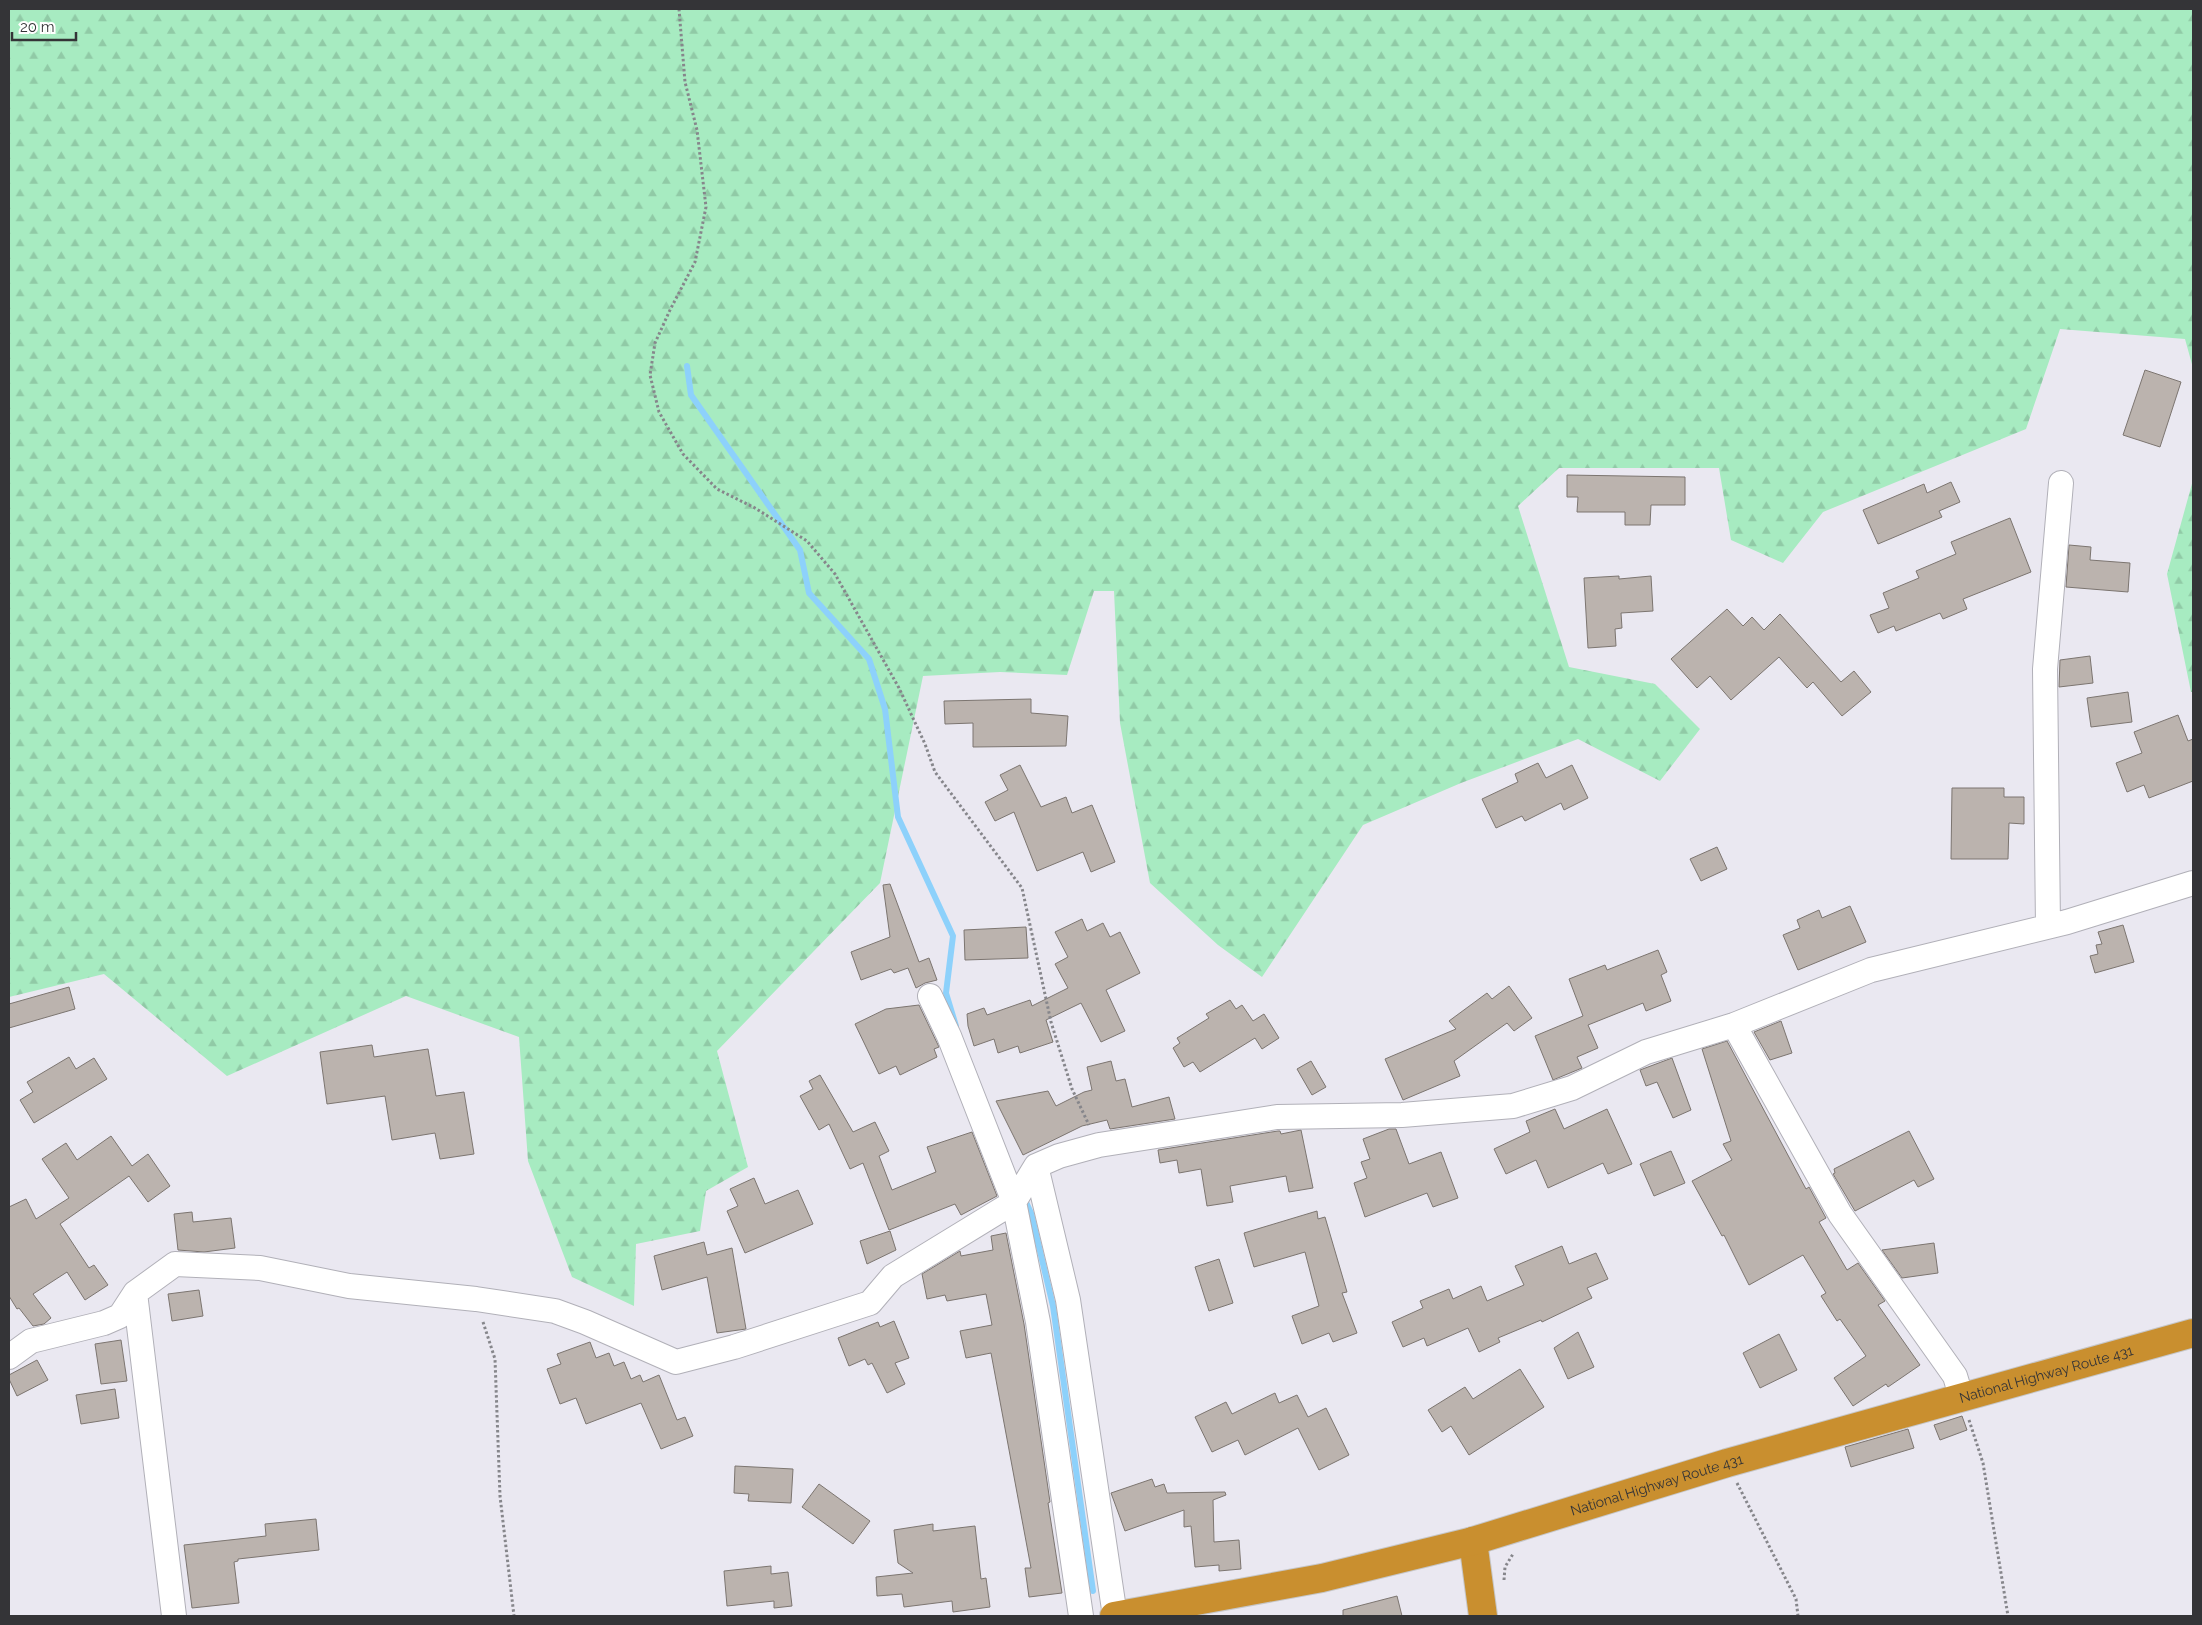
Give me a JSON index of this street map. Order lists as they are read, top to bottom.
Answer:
{
  "streets": {
    "highway": ["National Highway Route 431"]
  },
  "scale_bar": "20 m"
}
